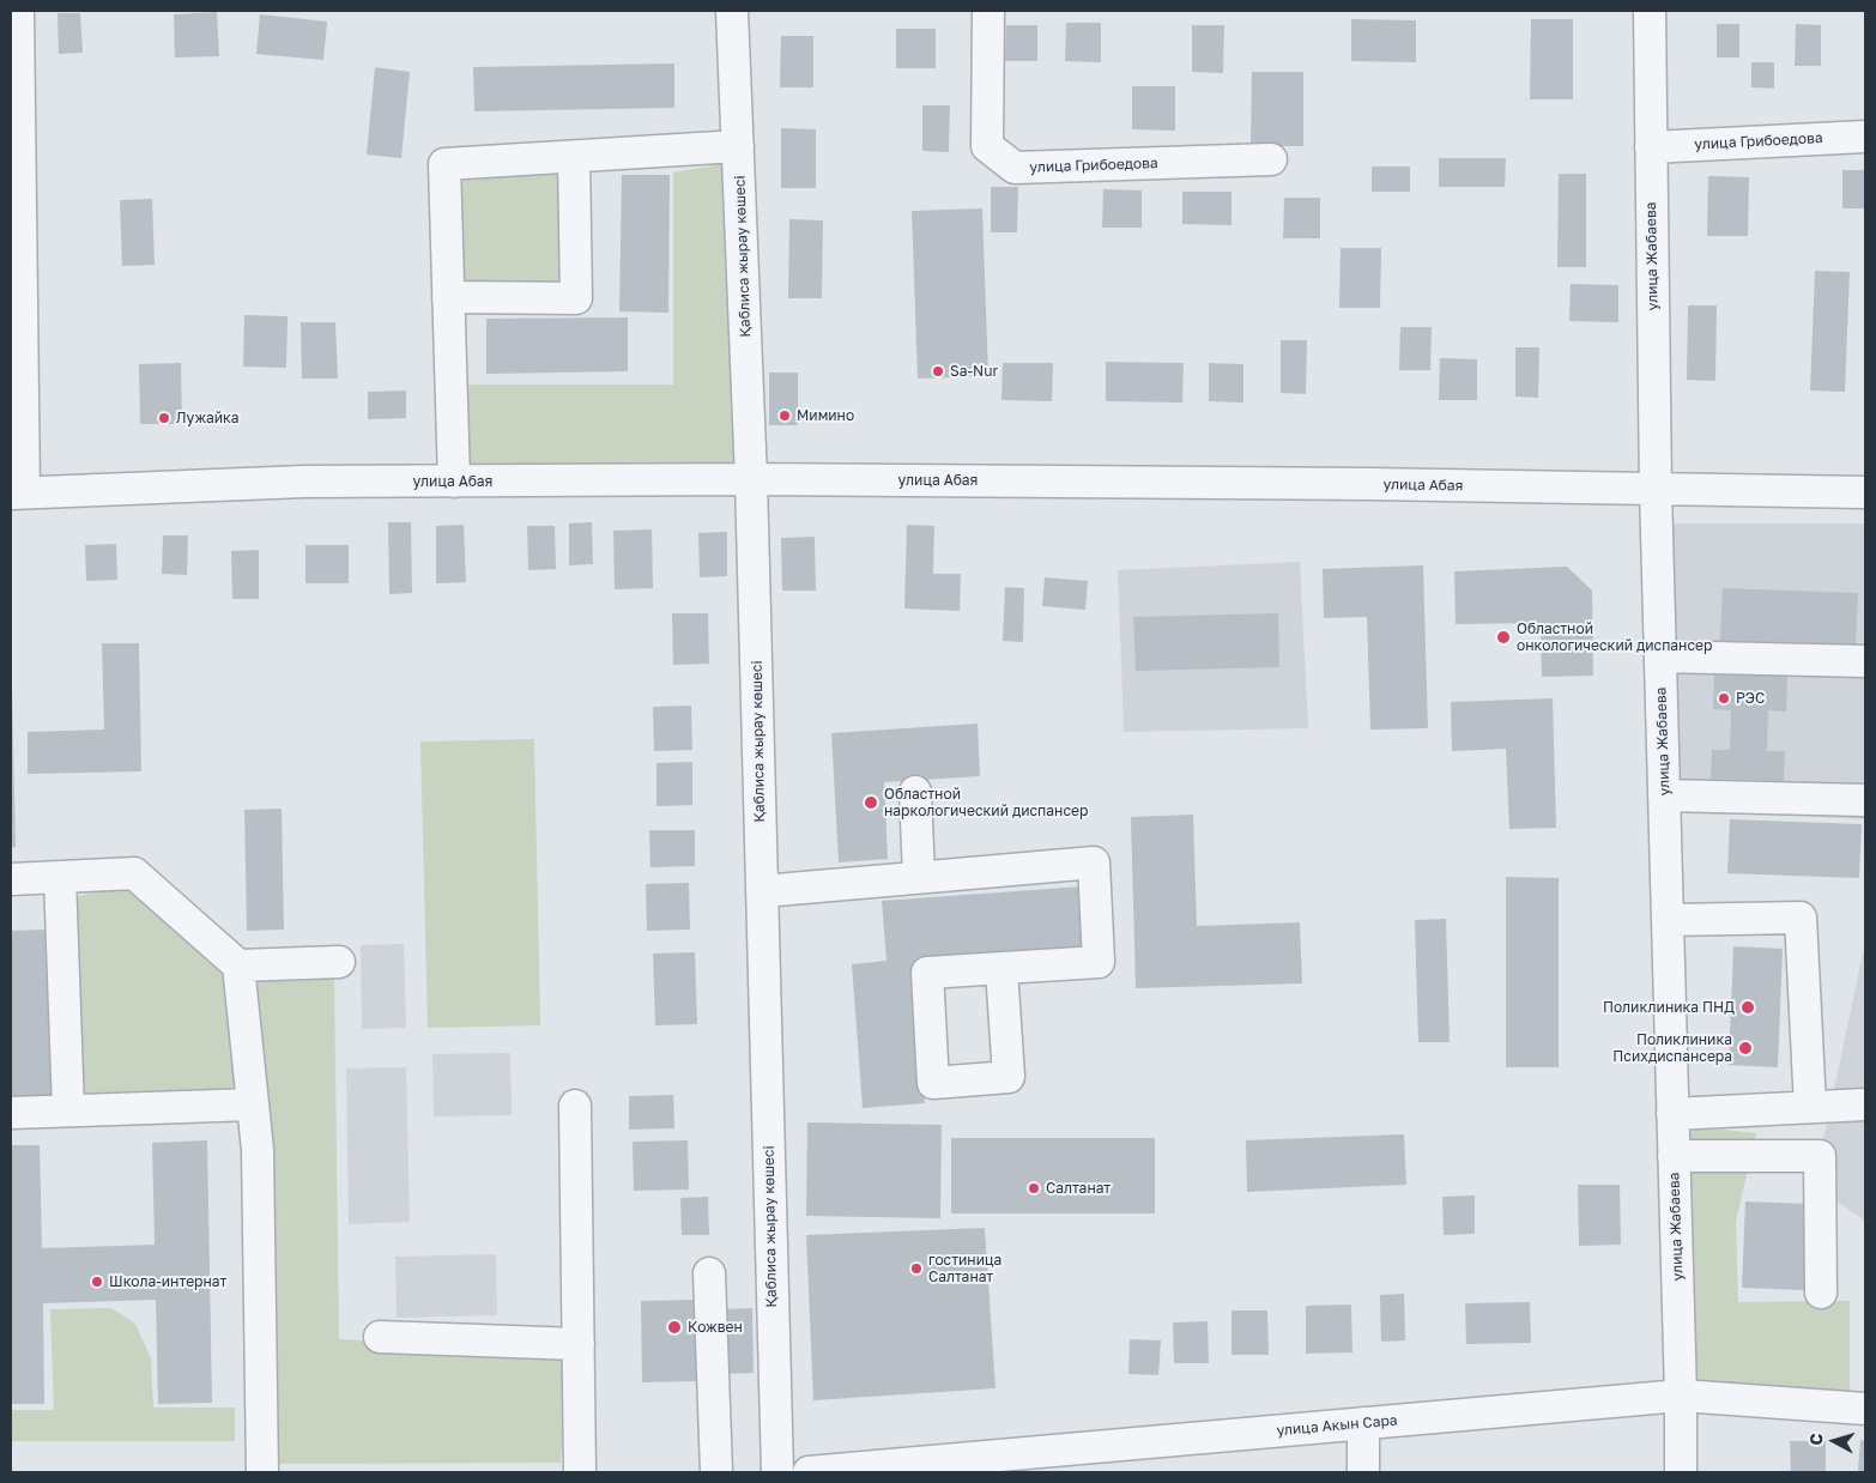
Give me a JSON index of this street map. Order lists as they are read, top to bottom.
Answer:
{
  "streets": {
    "street": [
      "улица Грибоедова",
      "Қаблиса жырау көшесі",
      "улица Жабаева",
      "улица Абая",
      "улица Акын Сара"
    ]
  },
  "crossings": [
    ["улица Грибоедова", "улица Жабаева"],
    ["Қаблиса жырау көшесі", "улица Абая"],
    ["улица Жабаева", "улица Абая"],
    ["улица Жабаева", "улица Акын Сара"]
  ],
  "places": [
    "Sa-Nur",
    "Мимино",
    "Лужайка",
    "Областной онкологический диспансер",
    "РЭС",
    "Областной наркологический диспансер",
    "Поликлиника ПНД",
    "Поликлиника Психдиспансера",
    "Салтанат",
    "гостиница Салтанат",
    "Школа-интернат",
    "Кожвен"
  ],
  "north": "left"
}
